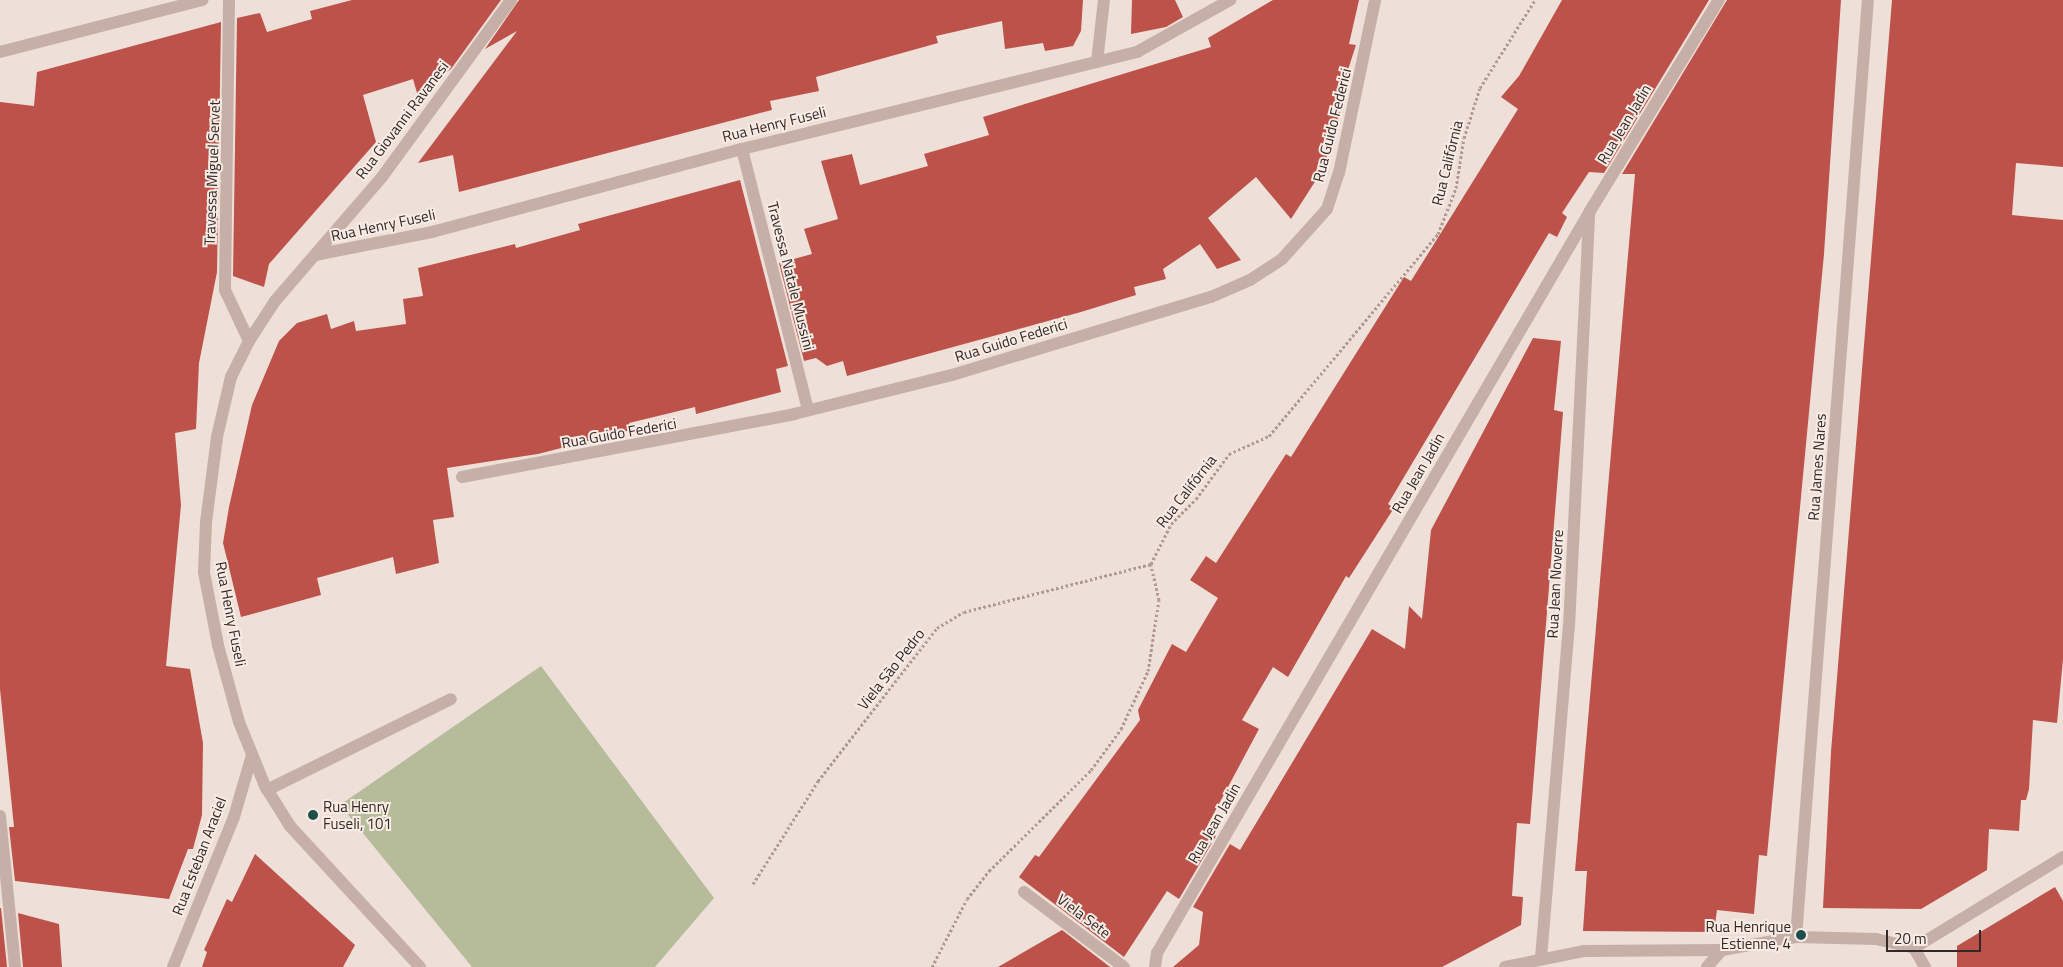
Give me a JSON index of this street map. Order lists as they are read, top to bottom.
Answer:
{
  "streets": {
    "street": [
      "Rua Giovanni Ravanesi",
      "Rua Henry Fuseli",
      "Rua Jean Jadin",
      "Rua Guido Federici",
      "Travessa Miguel Servet",
      "Travessa Natale Mussini",
      "Rua James Nares",
      "Rua Jean Noverre",
      "Rua Esteban Araciel",
      "Viela Sete"
    ],
    "path": ["Rua Califórnia", "Viela São Pedro"]
  },
  "crossings": [
    ["Rua Giovanni Ravanesi", "Rua Henry Fuseli"],
    ["Rua Henry Fuseli", "Travessa Miguel Servet"],
    ["Rua Henry Fuseli", "Travessa Natale Mussini"],
    ["Rua Henry Fuseli", "Rua Esteban Araciel"],
    ["Rua Jean Jadin", "Rua Jean Noverre"],
    ["Rua Guido Federici", "Travessa Natale Mussini"],
    ["Rua Califórnia", "Viela São Pedro"]
  ],
  "places": ["Rua Henry Fuseli, 101", "Rua Henrique Estienne, 4"],
  "scale_bar": "20 m"
}
